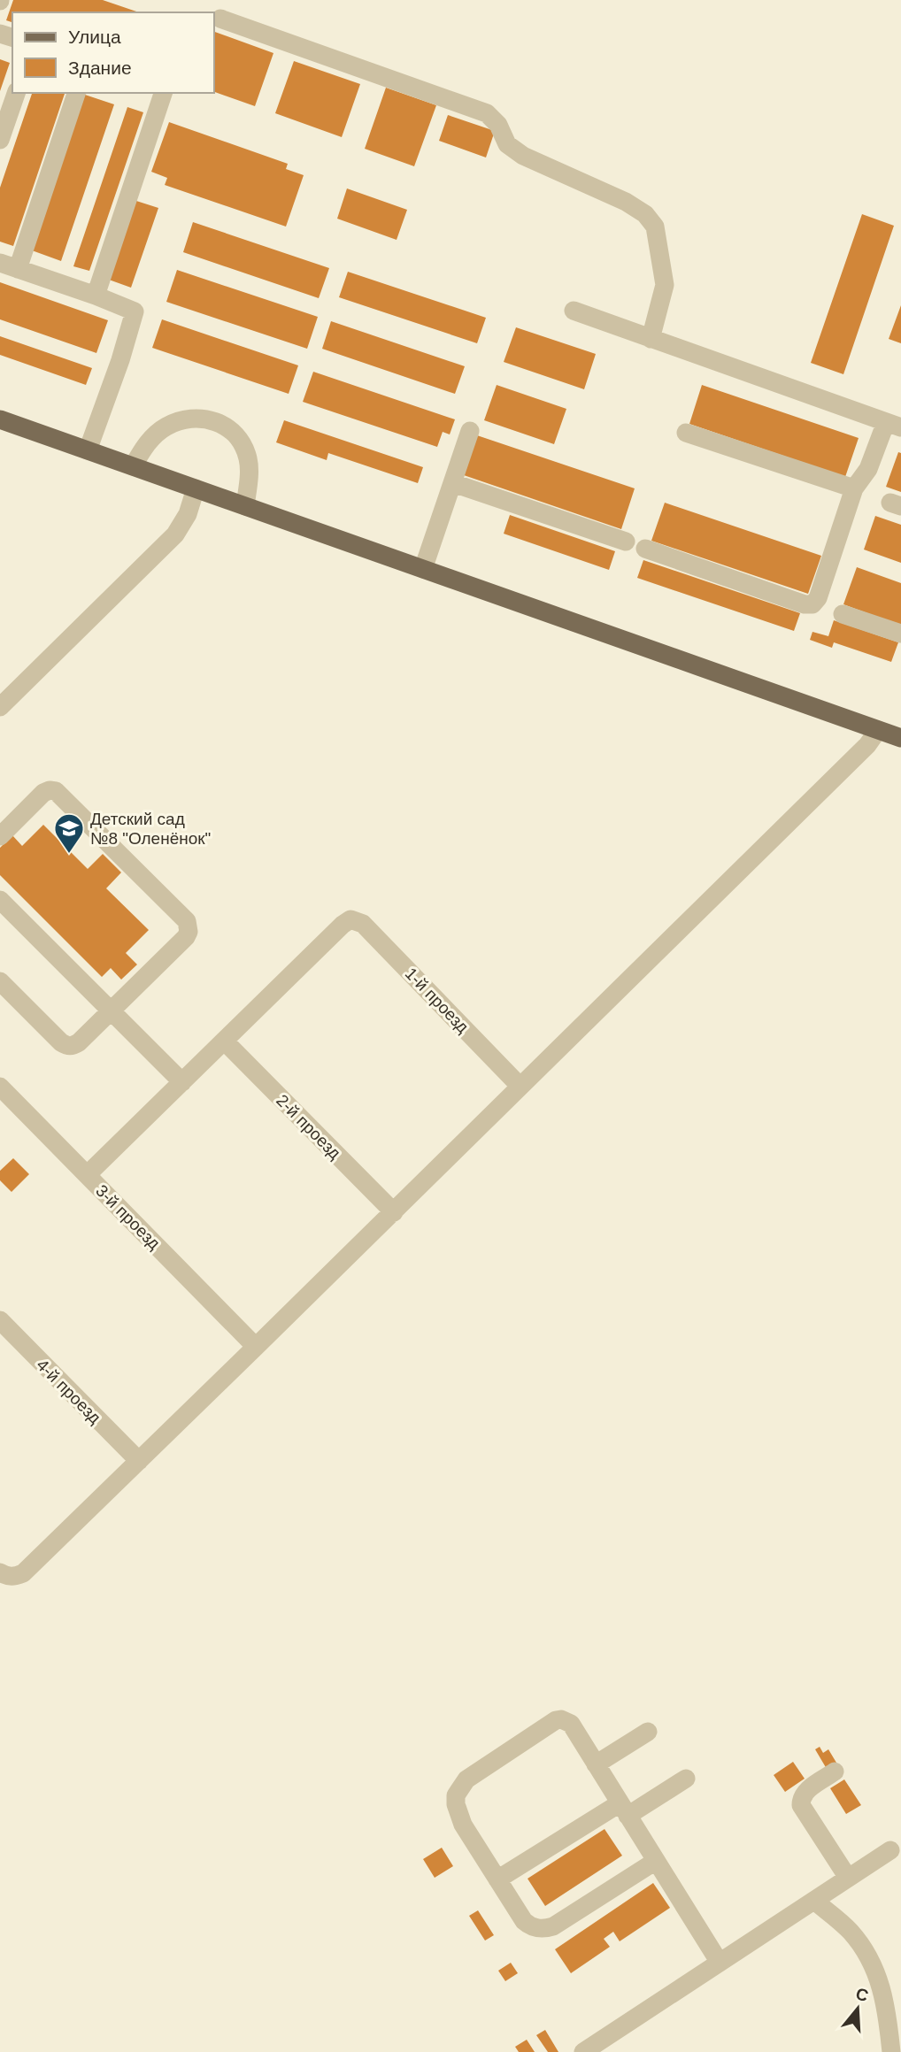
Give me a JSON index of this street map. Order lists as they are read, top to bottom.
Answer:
{
  "streets": {
    "street": [
      "1-й проезд",
      "2-й проезд",
      "3-й проезд",
      "4-й проезд"
    ]
  },
  "crossings": [
    ["1-й проезд", "2-й проезд"]
  ],
  "places": {
    "school or university": ["Детский сад №8 \"Оленёнок\""]
  },
  "legend": ["Улица", "Здание"],
  "north": "top"
}
